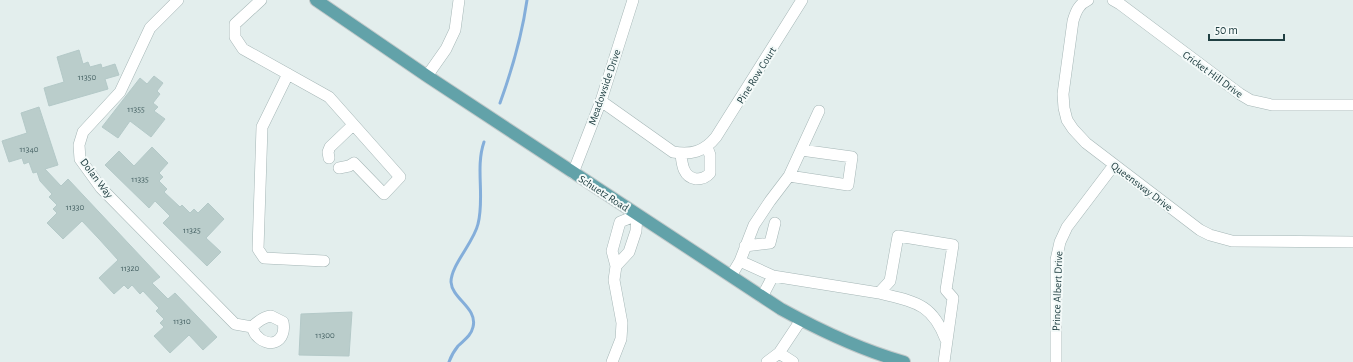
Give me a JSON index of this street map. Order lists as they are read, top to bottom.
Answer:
{
  "streets": {
    "main road": ["Schuetz Road"],
    "street": [
      "Cricket Hill Drive",
      "Pine Row Court",
      "Meadowside Drive",
      "Dolan Way",
      "Queensway Drive",
      "Prince Albert Drive"
    ]
  },
  "crossings": [
    ["Meadowside Drive", "Schuetz Road"],
    ["Queensway Drive", "Prince Albert Drive"]
  ],
  "house_numbers": [
    "11350",
    "11355",
    "11340",
    "11335",
    "11330",
    "11325",
    "11320",
    "11310",
    "11300"
  ],
  "scale_bar": "50 m"
}
